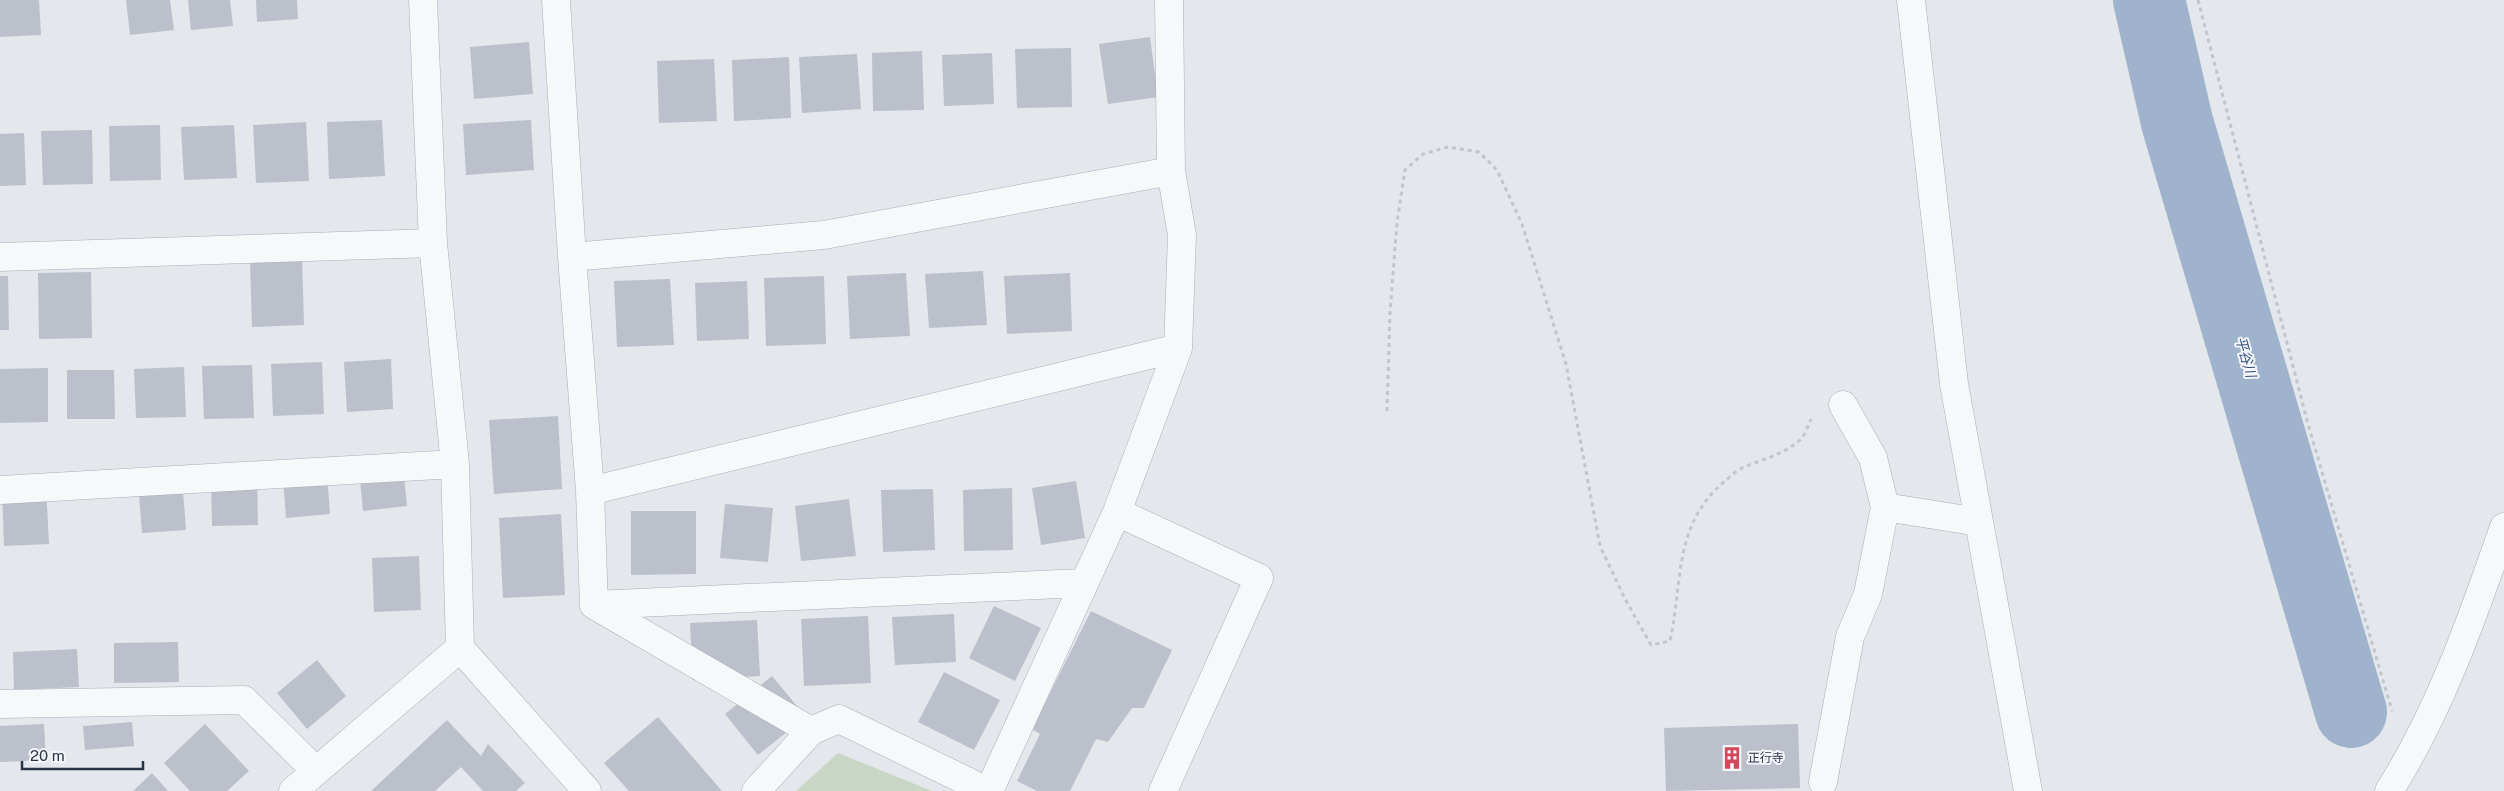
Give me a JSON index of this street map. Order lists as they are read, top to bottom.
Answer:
{
  "water": ["平谷川"],
  "places": {
    "building": ["正行寺"]
  },
  "scale_bar": "20 m"
}
